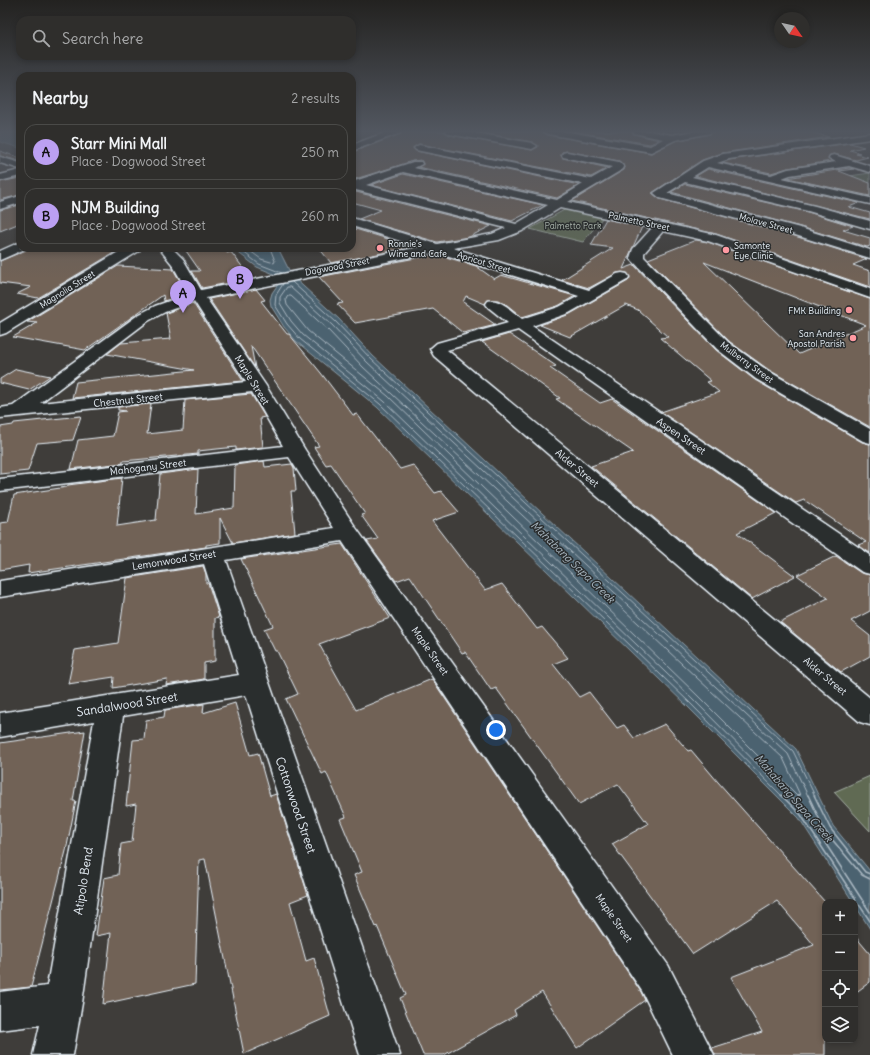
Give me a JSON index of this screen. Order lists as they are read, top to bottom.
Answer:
{
  "streets": {
    "street": [
      "Palmetto Street",
      "Molave Street",
      "Apricot Street",
      "Dogwood Street",
      "Magnolia Street",
      "Mulberry Street",
      "Maple Street",
      "Chestnut Street",
      "Aspen Street",
      "Mahogany Street",
      "Alder Street",
      "Lemonwood Street",
      "Sandalwood Street",
      "Cottonwood Street",
      "Atipolo Bend"
    ]
  },
  "crossings": [
    ["Palmetto Street", "Dogwood Street"],
    ["Palmetto Street", "Mulberry Street"],
    ["Apricot Street", "Dogwood Street"],
    ["Apricot Street", "Alder Street"],
    ["Dogwood Street", "Maple Street"],
    ["Dogwood Street", "Chestnut Street"],
    ["Maple Street", "Chestnut Street"],
    ["Maple Street", "Mahogany Street"],
    ["Maple Street", "Lemonwood Street"],
    ["Aspen Street", "Alder Street"],
    ["Lemonwood Street", "Cottonwood Street"],
    ["Sandalwood Street", "Cottonwood Street"],
    ["Sandalwood Street", "Atipolo Bend"]
  ],
  "water": ["Mahabang Sapa Creek"],
  "parks": ["Palmetto Park"],
  "places": [
    "Ronnie's Wine and Cafe",
    "Samonte Eye Clinic",
    "FMK Building",
    "San Andres Apostol Parish"
  ],
  "north": "bottom right",
  "page": {
    "search": "Search here",
    "heading": ["Nearby", "2 results"],
    "list": [
      {
        "mark": "A",
        "name": "Starr Mini Mall",
        "note": "Place · Dogwood Street",
        "value": "250 m"
      },
      {
        "mark": "B",
        "name": "NJM Building",
        "note": "Place · Dogwood Street",
        "value": "260 m"
      }
    ],
    "pins": ["B", "A"],
    "map_buttons": ["+", "−"]
  }
}
